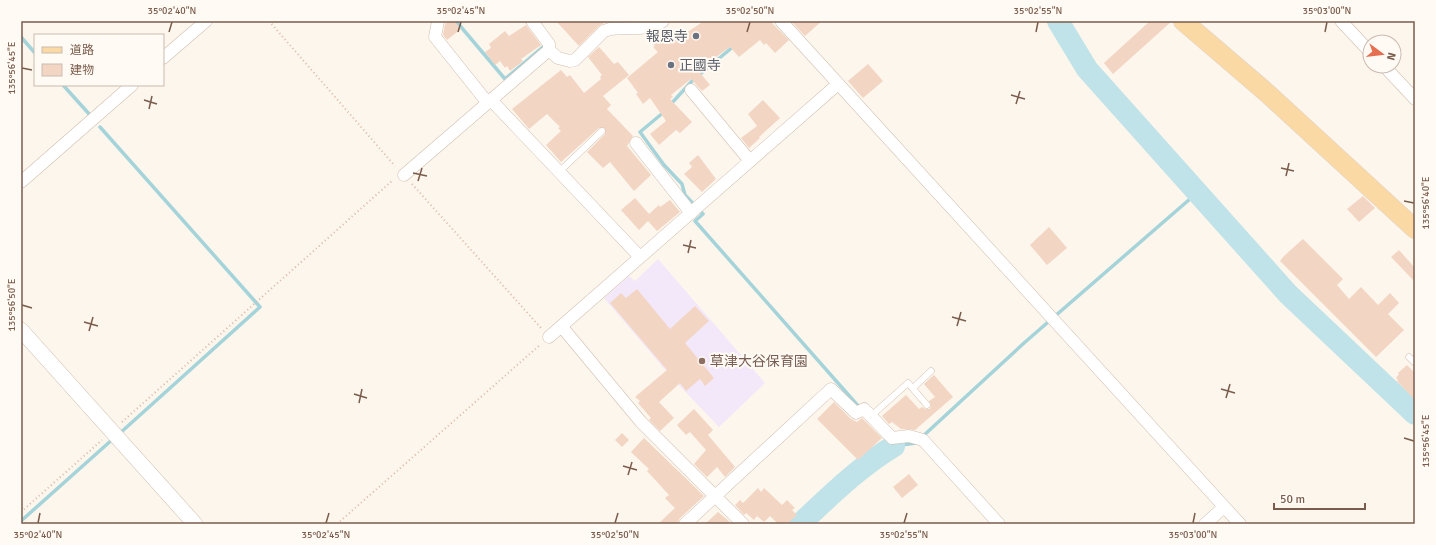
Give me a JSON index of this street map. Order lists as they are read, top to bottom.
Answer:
{
  "places": ["報恩寺", "正國寺", "草津大谷保育園"],
  "legend": ["道路", "建物"],
  "scale_bar": "50 m",
  "north": "right",
  "coordinates": [
    "35°02'40\"N",
    "35°02'45\"N",
    "35°02'50\"N",
    "35°02'55\"N",
    "35°03'00\"N",
    "135°56'45\"E",
    "135°56'40\"E",
    "135°56'50\"E"
  ]
}
